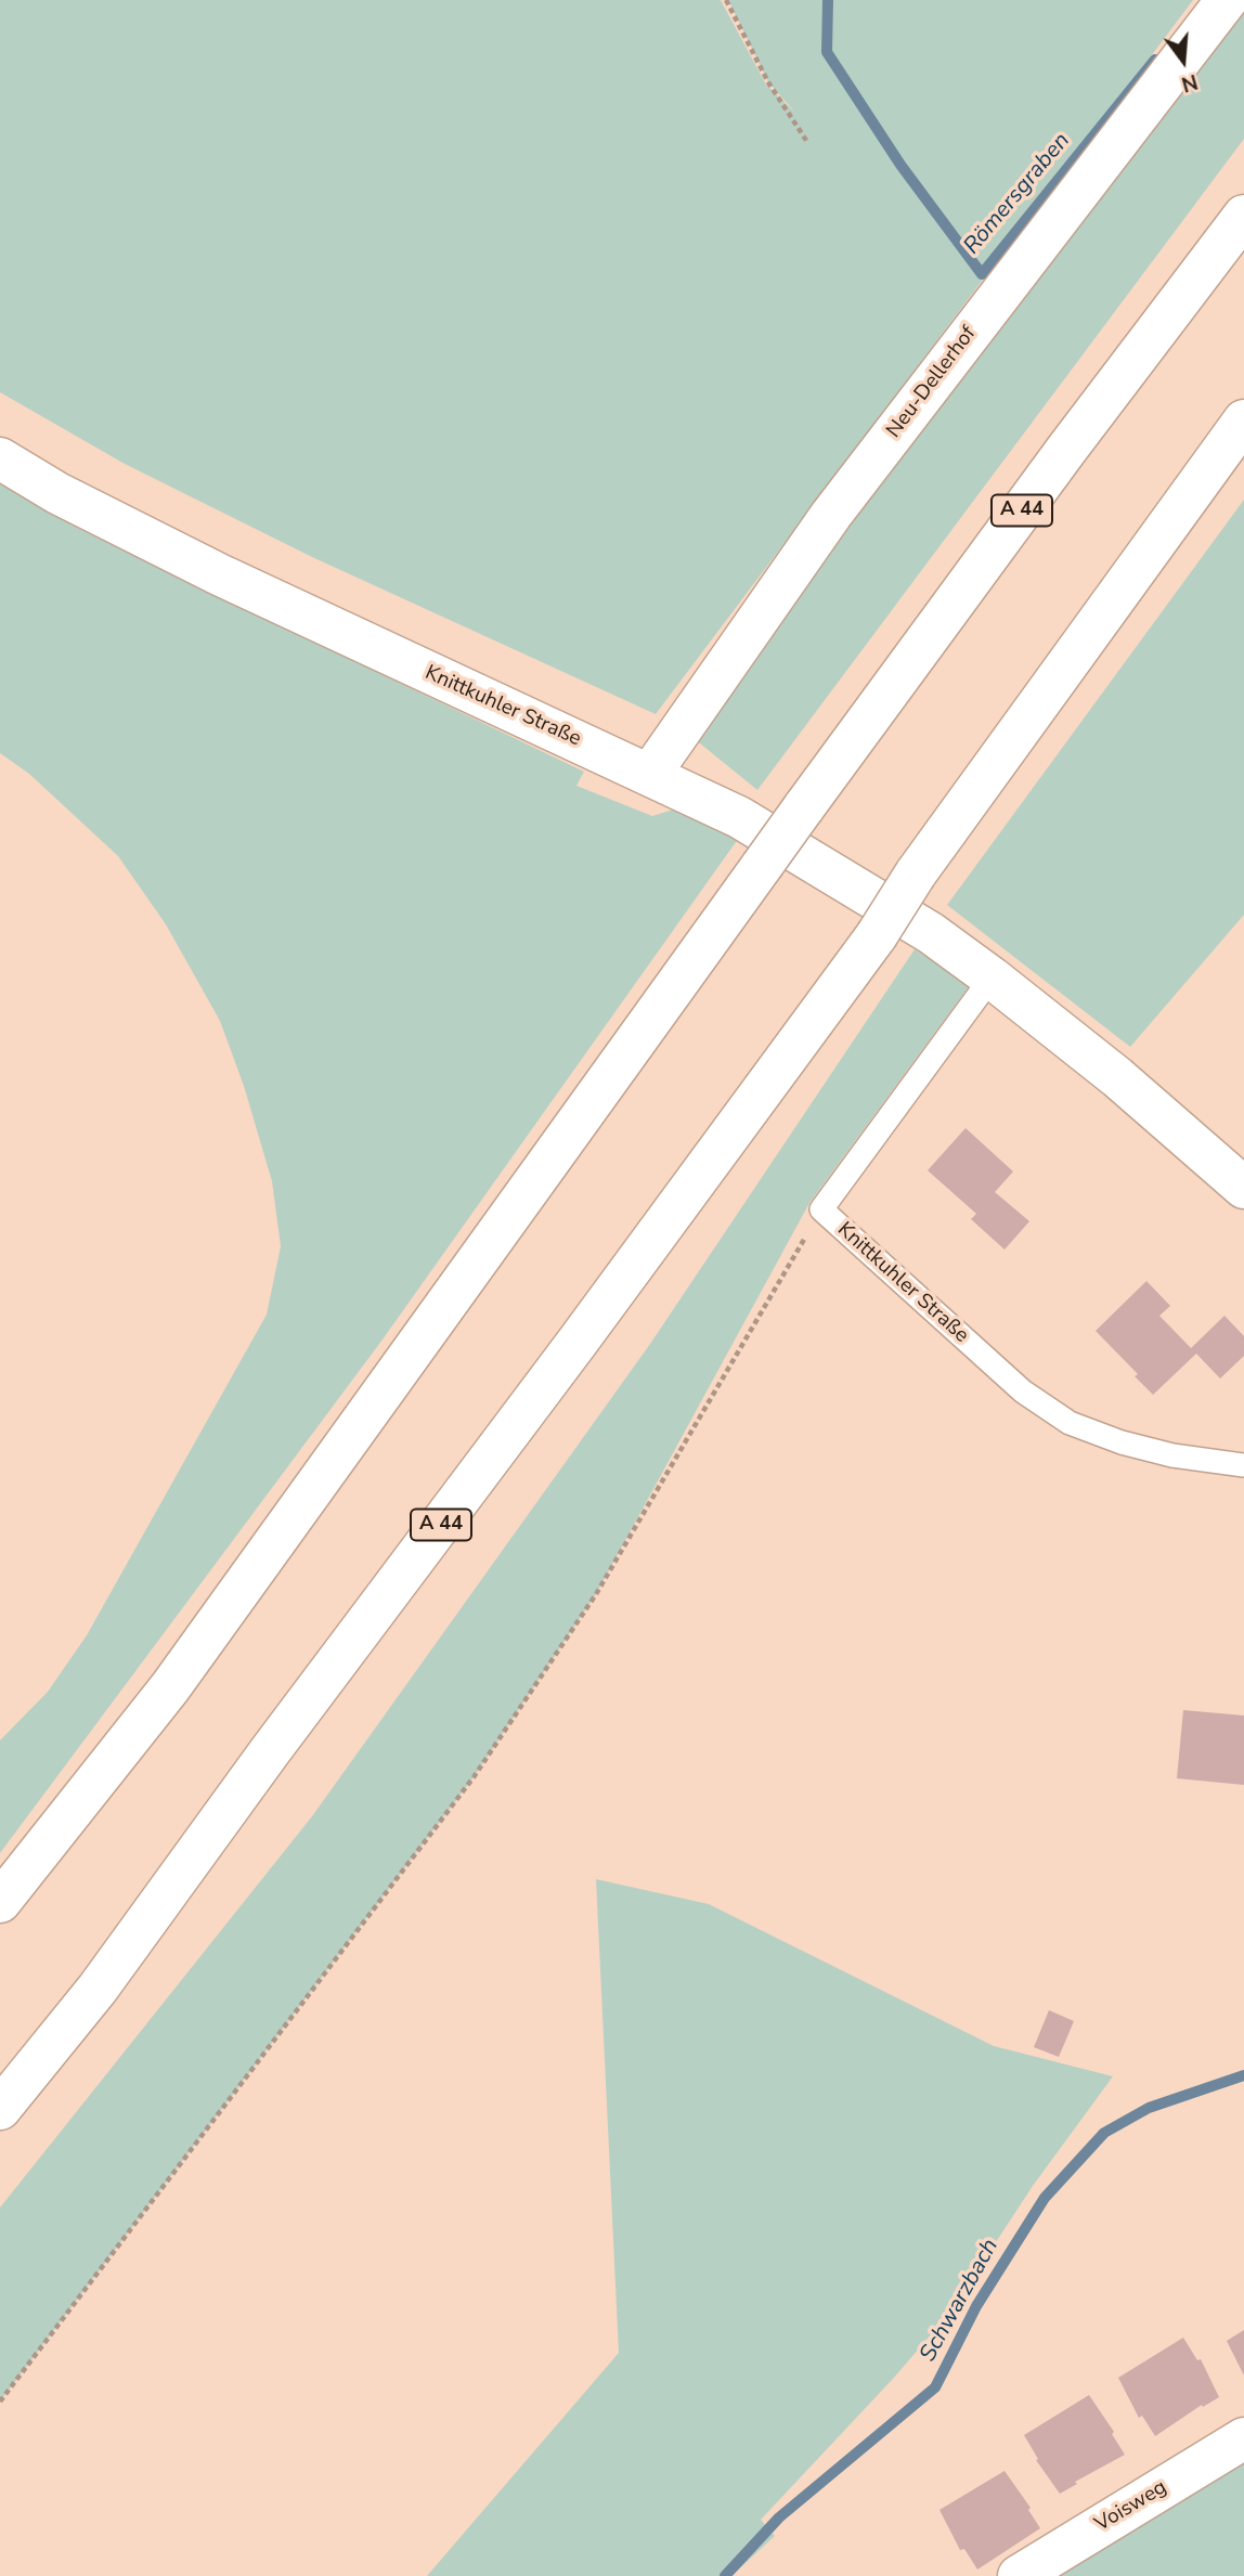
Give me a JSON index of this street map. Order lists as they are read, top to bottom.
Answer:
{
  "streets": {
    "main road": [
      "Neu-Dellerhof",
      "A 44",
      "Knittkuhler Straße",
      "Voisweg"
    ]
  },
  "crossings": [
    ["Neu-Dellerhof", "Knittkuhler Straße"]
  ],
  "water": ["Römersgraben", "Schwarzbach"],
  "north": "bottom"
}
